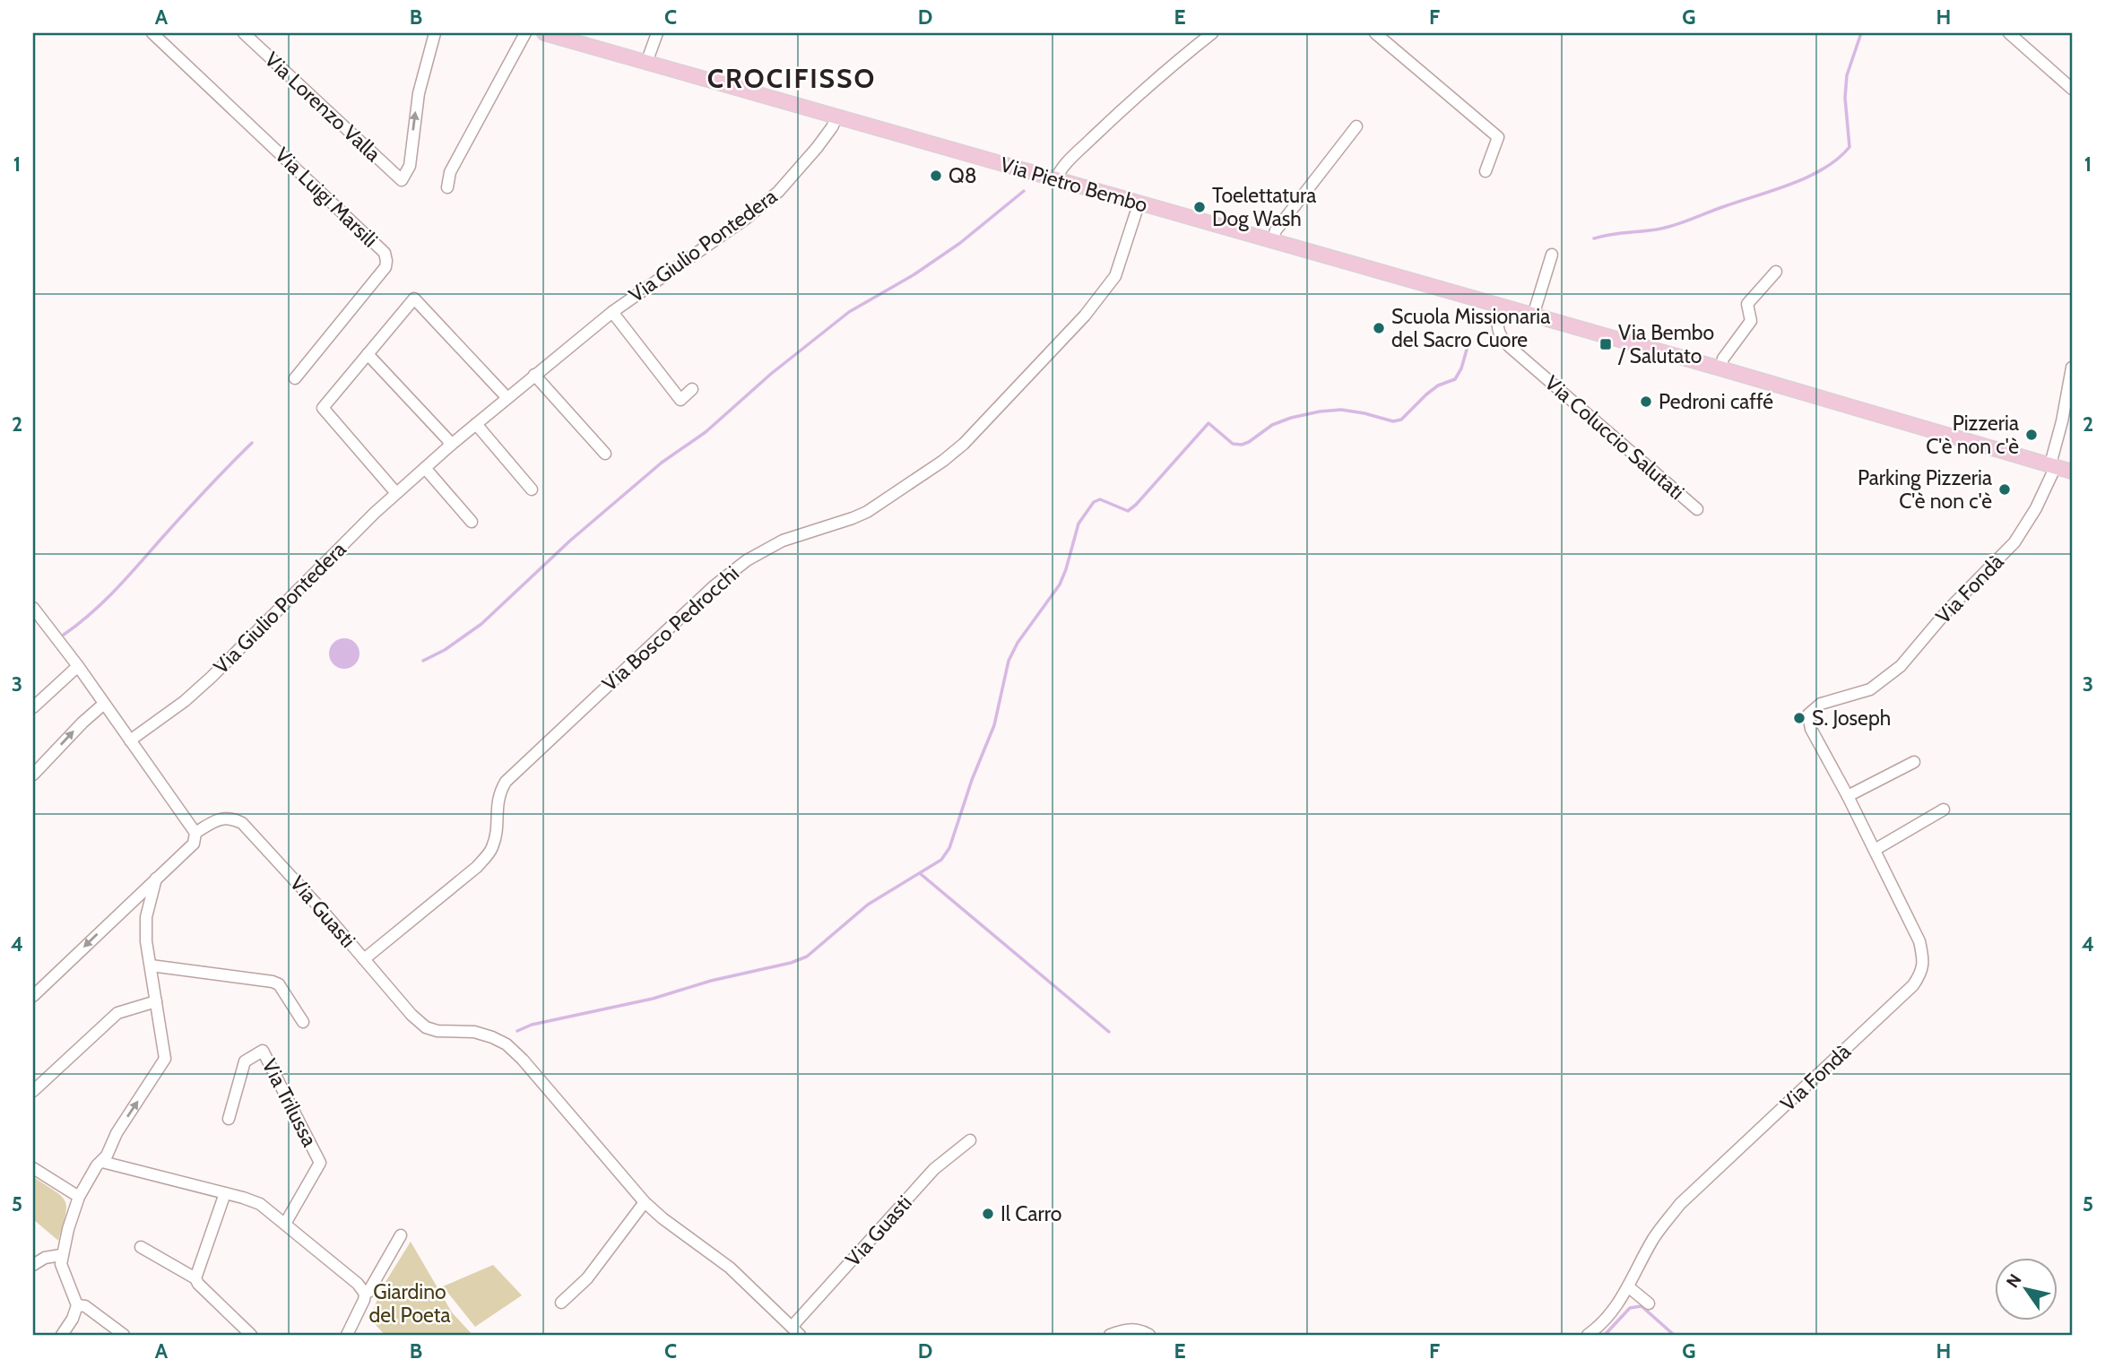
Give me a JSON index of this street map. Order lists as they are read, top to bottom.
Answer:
{
  "streets": {
    "main road": ["Via Pietro Bembo"],
    "street": [
      "Via Lorenzo Valla",
      "Via Luigi Marsili",
      "Via Giulio Pontedera",
      "Via Coluccio Salutati",
      "Via Fondà",
      "Via Bosco Pedrocchi",
      "Via Guasti",
      "Via Trilussa"
    ]
  },
  "crossings": [
    ["Via Pietro Bembo", "Via Giulio Pontedera"],
    ["Via Pietro Bembo", "Via Coluccio Salutati"],
    ["Via Pietro Bembo", "Via Fondà"],
    ["Via Pietro Bembo", "Via Bosco Pedrocchi"],
    ["Via Bosco Pedrocchi", "Via Guasti"]
  ],
  "districts": ["CROCIFISSO"],
  "parks": ["Giardino del Poeta"],
  "places": {
    "other": [
      "Q8",
      "Toelettatura Dog Wash",
      "Scuola Missionaria del Sacro Cuore",
      "Pedroni caffé",
      "Pizzeria C'è non c'è",
      "Parking Pizzeria C'è non c'è",
      "S. Joseph",
      "Il Carro"
    ],
    "transit": ["Via Bembo / Salutato"]
  },
  "north": "top left",
  "grid": {
    "columns": [
      "A",
      "B",
      "C",
      "D",
      "E",
      "F",
      "G",
      "H"
    ],
    "rows": [
      "1",
      "2",
      "3",
      "4",
      "5"
    ]
  }
}
